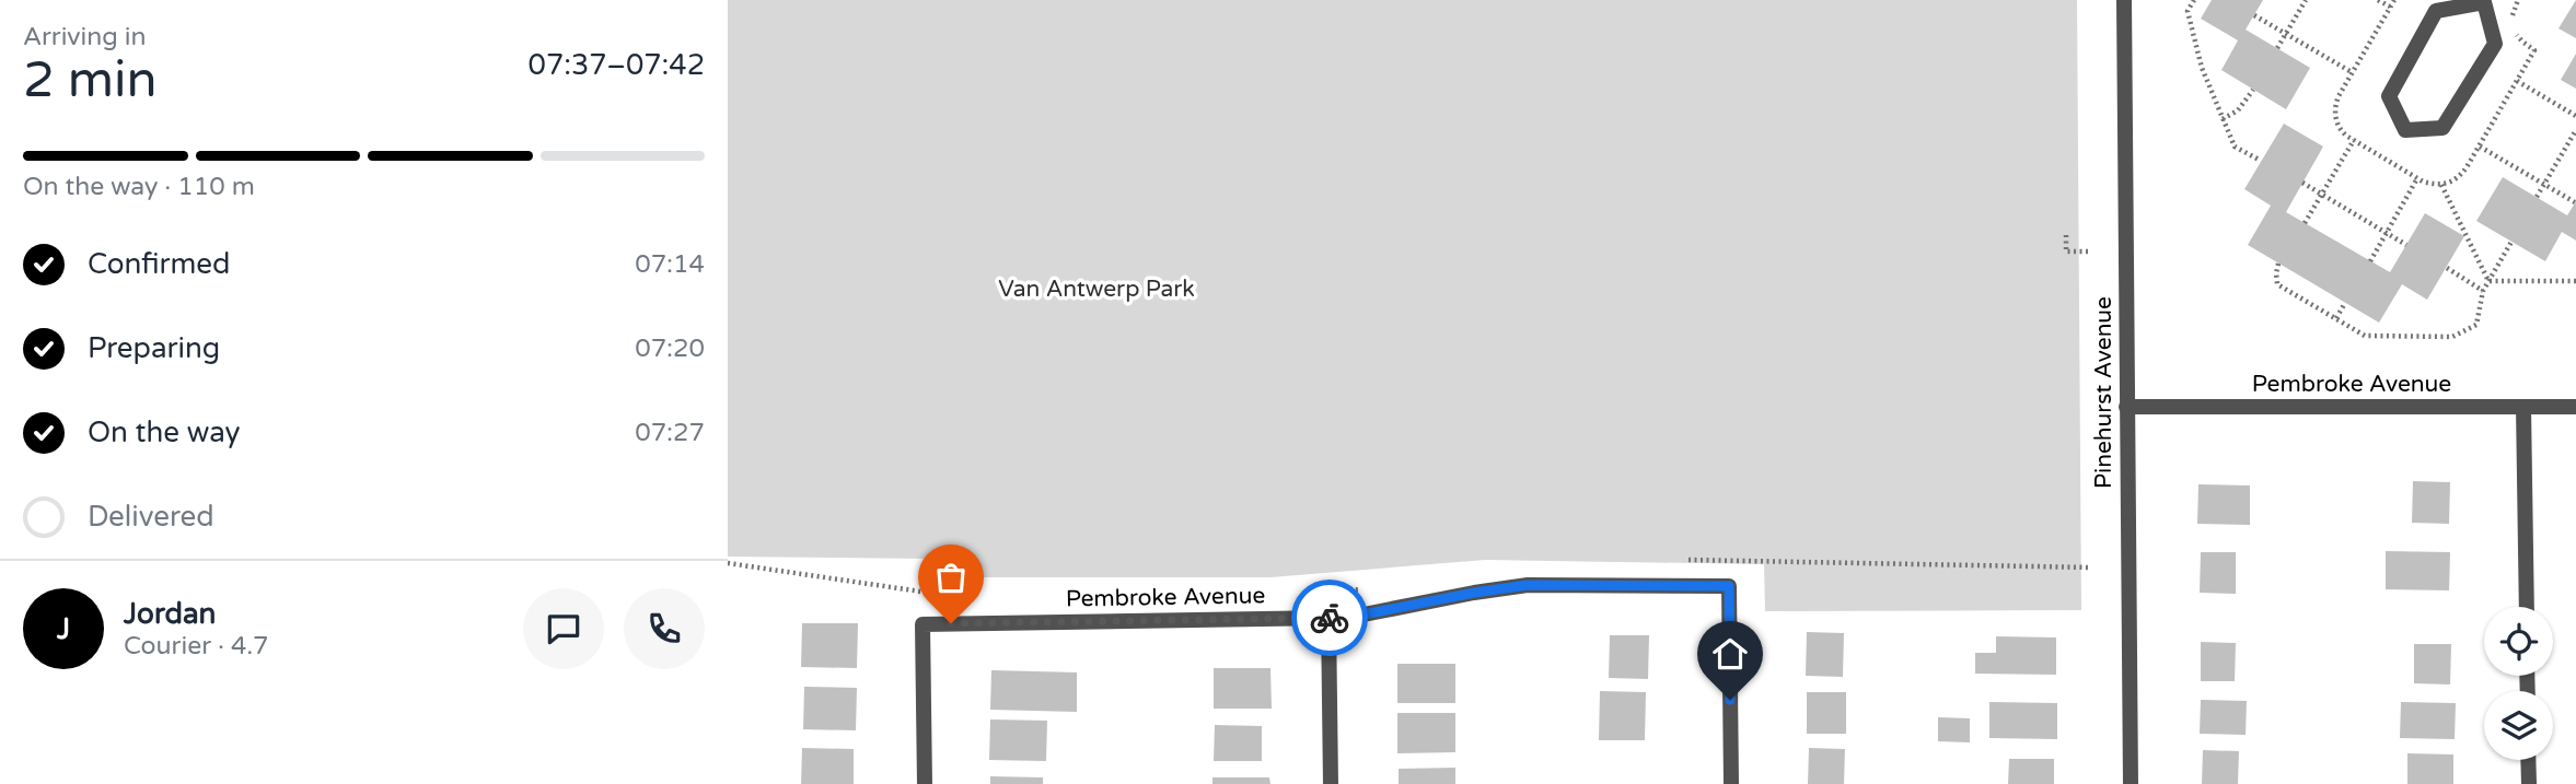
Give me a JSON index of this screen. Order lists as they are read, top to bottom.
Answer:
{
  "streets": {
    "street": ["Pembroke Avenue", "Pinehurst Avenue"]
  },
  "crossings": [
    ["Pembroke Avenue", "Pinehurst Avenue"]
  ],
  "parks": ["Van Antwerp Park"],
  "page": {
    "heading": ["2 min", "Arriving in", "07:37–07:42"],
    "panel": ["Jordan", "Courier · 4.7"],
    "bar": "On the way · 110 m",
    "list": [
      ["Confirmed", "07:14"],
      ["Preparing", "07:20"],
      ["On the way", "07:27"],
      "Delivered"
    ],
    "round": "J"
  }
}
